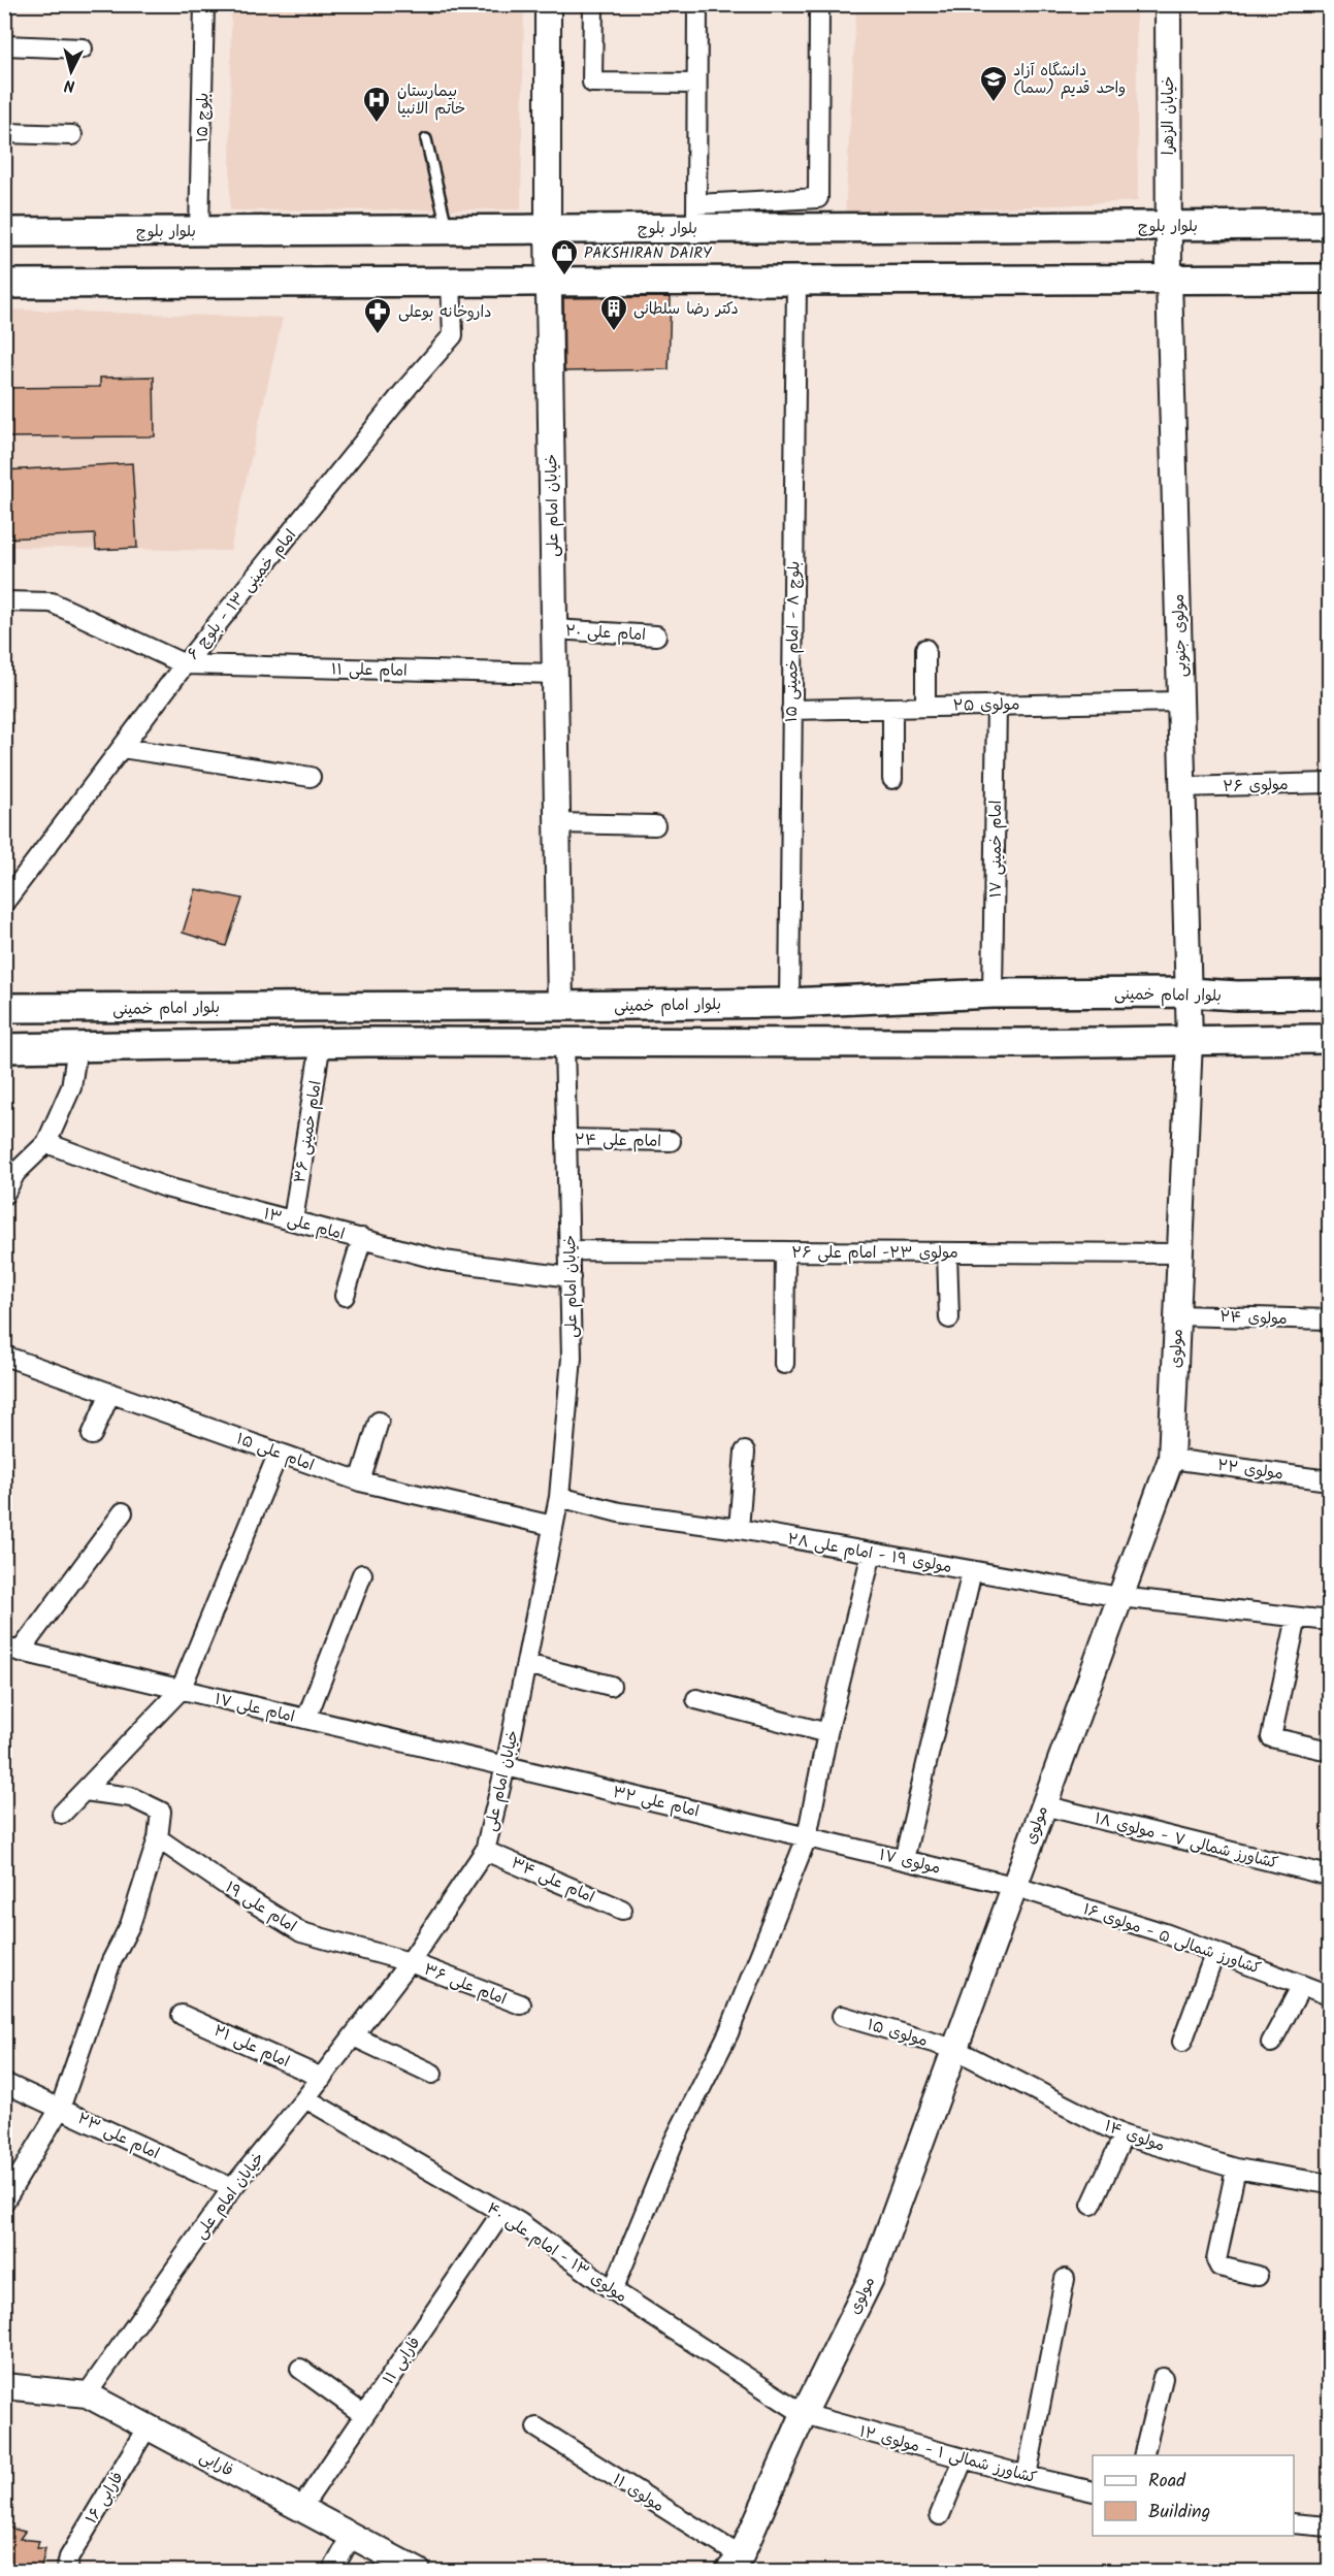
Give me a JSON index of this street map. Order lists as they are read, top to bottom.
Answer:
{
  "streets": {
    "main road": ["بلوار بلوچ", "بلوار امام خمینی"],
    "street": [
      "خیابان الزهرا",
      "بلوچ ۱۵",
      "خیابان امام علی",
      "امام خمینی ۱۳ - بلوچ ۶",
      "امام علی ۲۰",
      "مولوی جنوبی",
      "بلوچ ۸ - امام خمینی ۱۵",
      "امام علی ۱۱",
      "مولوی ۲۵",
      "مولوی ۲۶",
      "امام خمینی ۱۷",
      "امام خمینی ۳۶",
      "امام علی ۲۴",
      "امام علی ۱۳",
      "مولوی ۲۳- امام علی ۲۶",
      "مولوی ۲۴",
      "مولوی",
      "امام علی ۱۵",
      "مولوی ۲۲",
      "مولوی ۱۹ - امام علی ۲۸",
      "امام علی ۱۷",
      "امام علی ۳۲",
      "کشاورز شمالی ۷ - مولوی ۱۸",
      "مولوی ۱۷",
      "امام علی ۳۴",
      "امام علی ۱۹",
      "کشاورز شمالی ۵ - مولوی ۱۶",
      "امام علی ۳۶",
      "مولوی ۱۵",
      "امام علی ۲۱",
      "امام علی ۲۳",
      "مولوی ۱۴",
      "مولوی ۱۳ - امام علی ۴۰",
      "فارابی ۱۱",
      "کشاورز شمالی ۱ - مولوی ۱۲",
      "فارابی",
      "مولوی ۱۱",
      "فارابی ۱۶"
    ]
  },
  "crossings": [
    ["خیابان الزهرا", "بلوار بلوچ"],
    ["خیابان الزهرا", "مولوی جنوبی"],
    ["بلوچ ۱۵", "بلوار بلوچ"],
    ["بلوار بلوچ", "خیابان امام علی"],
    ["خیابان امام علی", "امام علی ۲۰"],
    ["خیابان امام علی", "امام علی ۱۱"],
    ["خیابان امام علی", "بلوار امام خمینی"],
    ["خیابان امام علی", "امام علی ۲۴"],
    ["خیابان امام علی", "امام علی ۱۳"],
    ["خیابان امام علی", "مولوی ۲۳- امام علی ۲۶"],
    ["خیابان امام علی", "امام علی ۱۵"],
    ["خیابان امام علی", "مولوی ۱۹ - امام علی ۲۸"],
    ["خیابان امام علی", "امام علی ۱۷"],
    ["خیابان امام علی", "امام علی ۳۲"],
    ["خیابان امام علی", "امام علی ۳۴"],
    ["خیابان امام علی", "امام علی ۱۹"],
    ["خیابان امام علی", "امام علی ۳۶"],
    ["خیابان امام علی", "امام علی ۲۱"],
    ["خیابان امام علی", "امام علی ۲۳"],
    ["خیابان امام علی", "مولوی ۱۳ - امام علی ۴۰"],
    ["خیابان امام علی", "فارابی"],
    ["امام خمینی ۱۳ - بلوچ ۶", "امام علی ۱۱"],
    ["مولوی جنوبی", "مولوی ۲۵"],
    ["مولوی جنوبی", "مولوی ۲۶"],
    ["مولوی جنوبی", "بلوار امام خمینی"],
    ["مولوی جنوبی", "مولوی"],
    ["بلوچ ۸ - امام خمینی ۱۵", "مولوی ۲۵"],
    ["بلوچ ۸ - امام خمینی ۱۵", "بلوار امام خمینی"],
    ["مولوی ۲۵", "امام خمینی ۱۷"],
    ["امام خمینی ۱۷", "بلوار امام خمینی"],
    ["امام خمینی ۳۶", "امام علی ۱۳"],
    ["مولوی ۲۳- امام علی ۲۶", "مولوی"],
    ["مولوی ۲۴", "مولوی"],
    ["مولوی", "مولوی ۲۲"],
    ["مولوی", "مولوی ۱۹ - امام علی ۲۸"],
    ["مولوی", "کشاورز شمالی ۷ - مولوی ۱۸"],
    ["مولوی", "مولوی ۱۷"],
    ["مولوی", "کشاورز شمالی ۵ - مولوی ۱۶"],
    ["مولوی", "مولوی ۱۵"],
    ["مولوی", "مولوی ۱۴"],
    ["مولوی", "مولوی ۱۳ - امام علی ۴۰"],
    ["مولوی", "کشاورز شمالی ۱ - مولوی ۱۲"],
    ["مولوی", "مولوی ۱۱"],
    ["امام علی ۱۷", "امام علی ۳۲"],
    ["امام علی ۳۲", "مولوی ۱۷"],
    ["مولوی ۱۷", "کشاورز شمالی ۵ - مولوی ۱۶"],
    ["امام علی ۱۹", "امام علی ۳۶"],
    ["مولوی ۱۵", "مولوی ۱۴"],
    ["مولوی ۱۳ - امام علی ۴۰", "فارابی ۱۱"],
    ["مولوی ۱۳ - امام علی ۴۰", "کشاورز شمالی ۱ - مولوی ۱۲"],
    ["فارابی ۱۱", "فارابی"],
    ["فارابی", "فارابی ۱۶"]
  ],
  "places": {
    "school or university": ["دانشگاه آزاد واحد قدیم (سما)"],
    "hospital": ["بیمارستان خاتم الانبیا"],
    "shop": ["PAKSHIRAN DAIRY"],
    "building": ["دکتر رضا سلطانی"],
    "pharmacy": ["داروخانه بوعلی"]
  },
  "legend": ["Road", "Building"],
  "north": "bottom"
}
